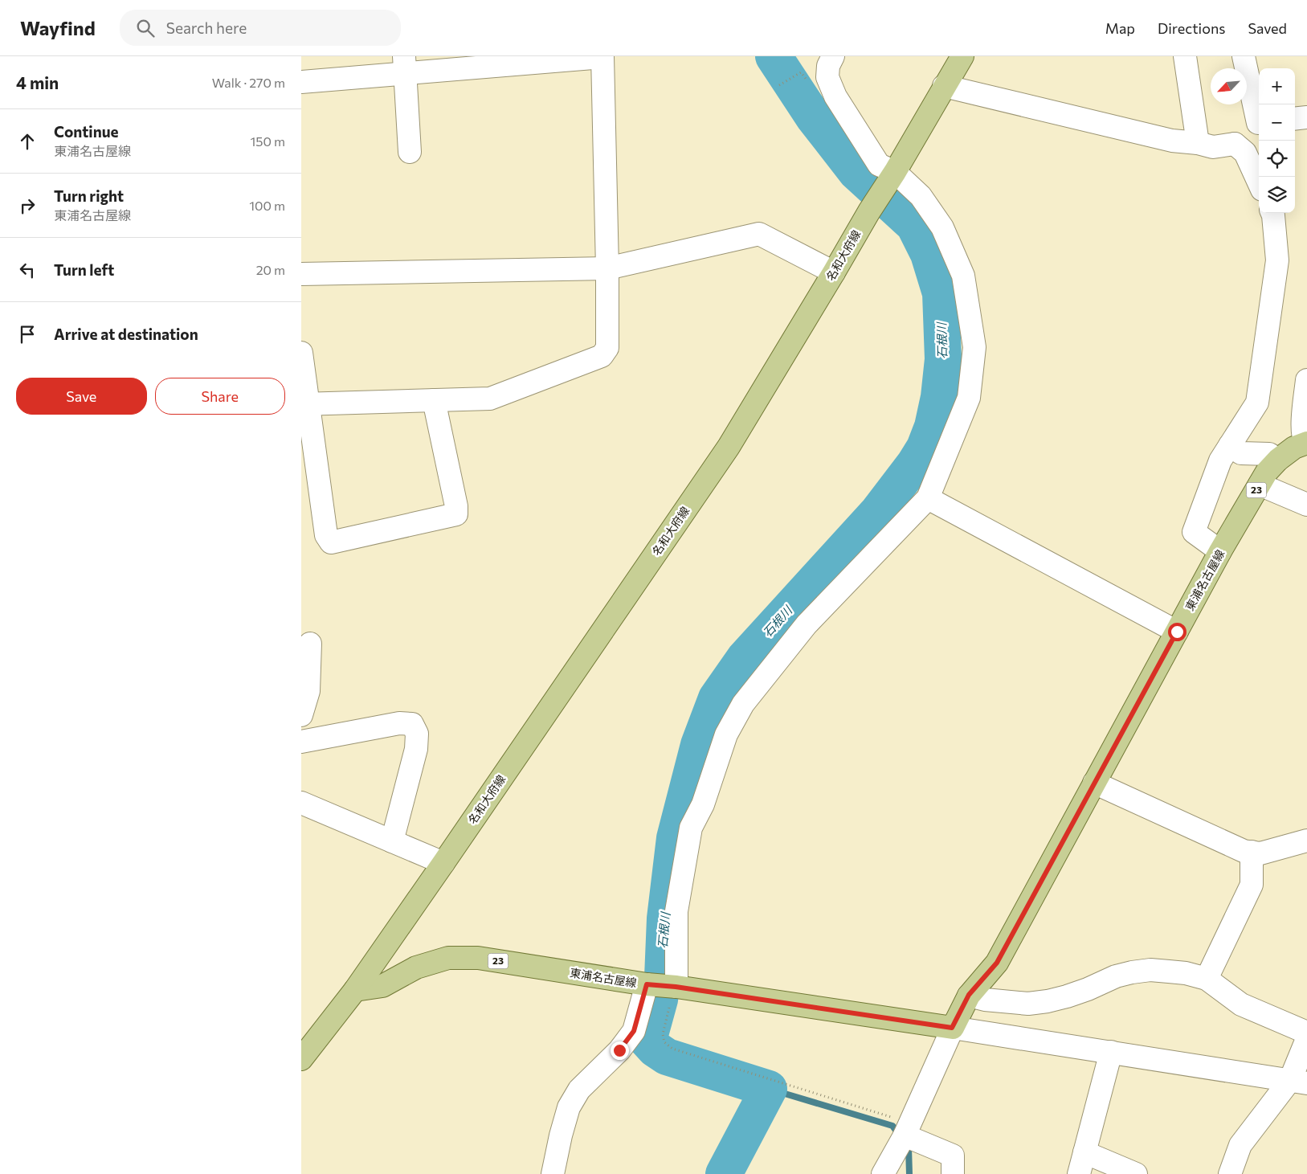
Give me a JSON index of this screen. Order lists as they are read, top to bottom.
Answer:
{
  "streets": {
    "main road": ["名和大府線", "23", "東浦名古屋線"]
  },
  "crossings": [
    ["名和大府線", "東浦名古屋線"]
  ],
  "water": ["石根川"],
  "north": "bottom left",
  "page": {
    "header": "Wayfind",
    "search": "Search here",
    "nav": ["Map", "Directions", "Saved"],
    "heading": ["4 min", "Walk · 270 m"],
    "map_buttons": ["+", "−"],
    "list": [
      ["Continue", "東浦名古屋線", "150 m"],
      ["Turn right", "東浦名古屋線", "100 m"],
      ["Turn left", "20 m"],
      "Arrive at destination"
    ],
    "buttons": ["Save", "Share"]
  }
}
